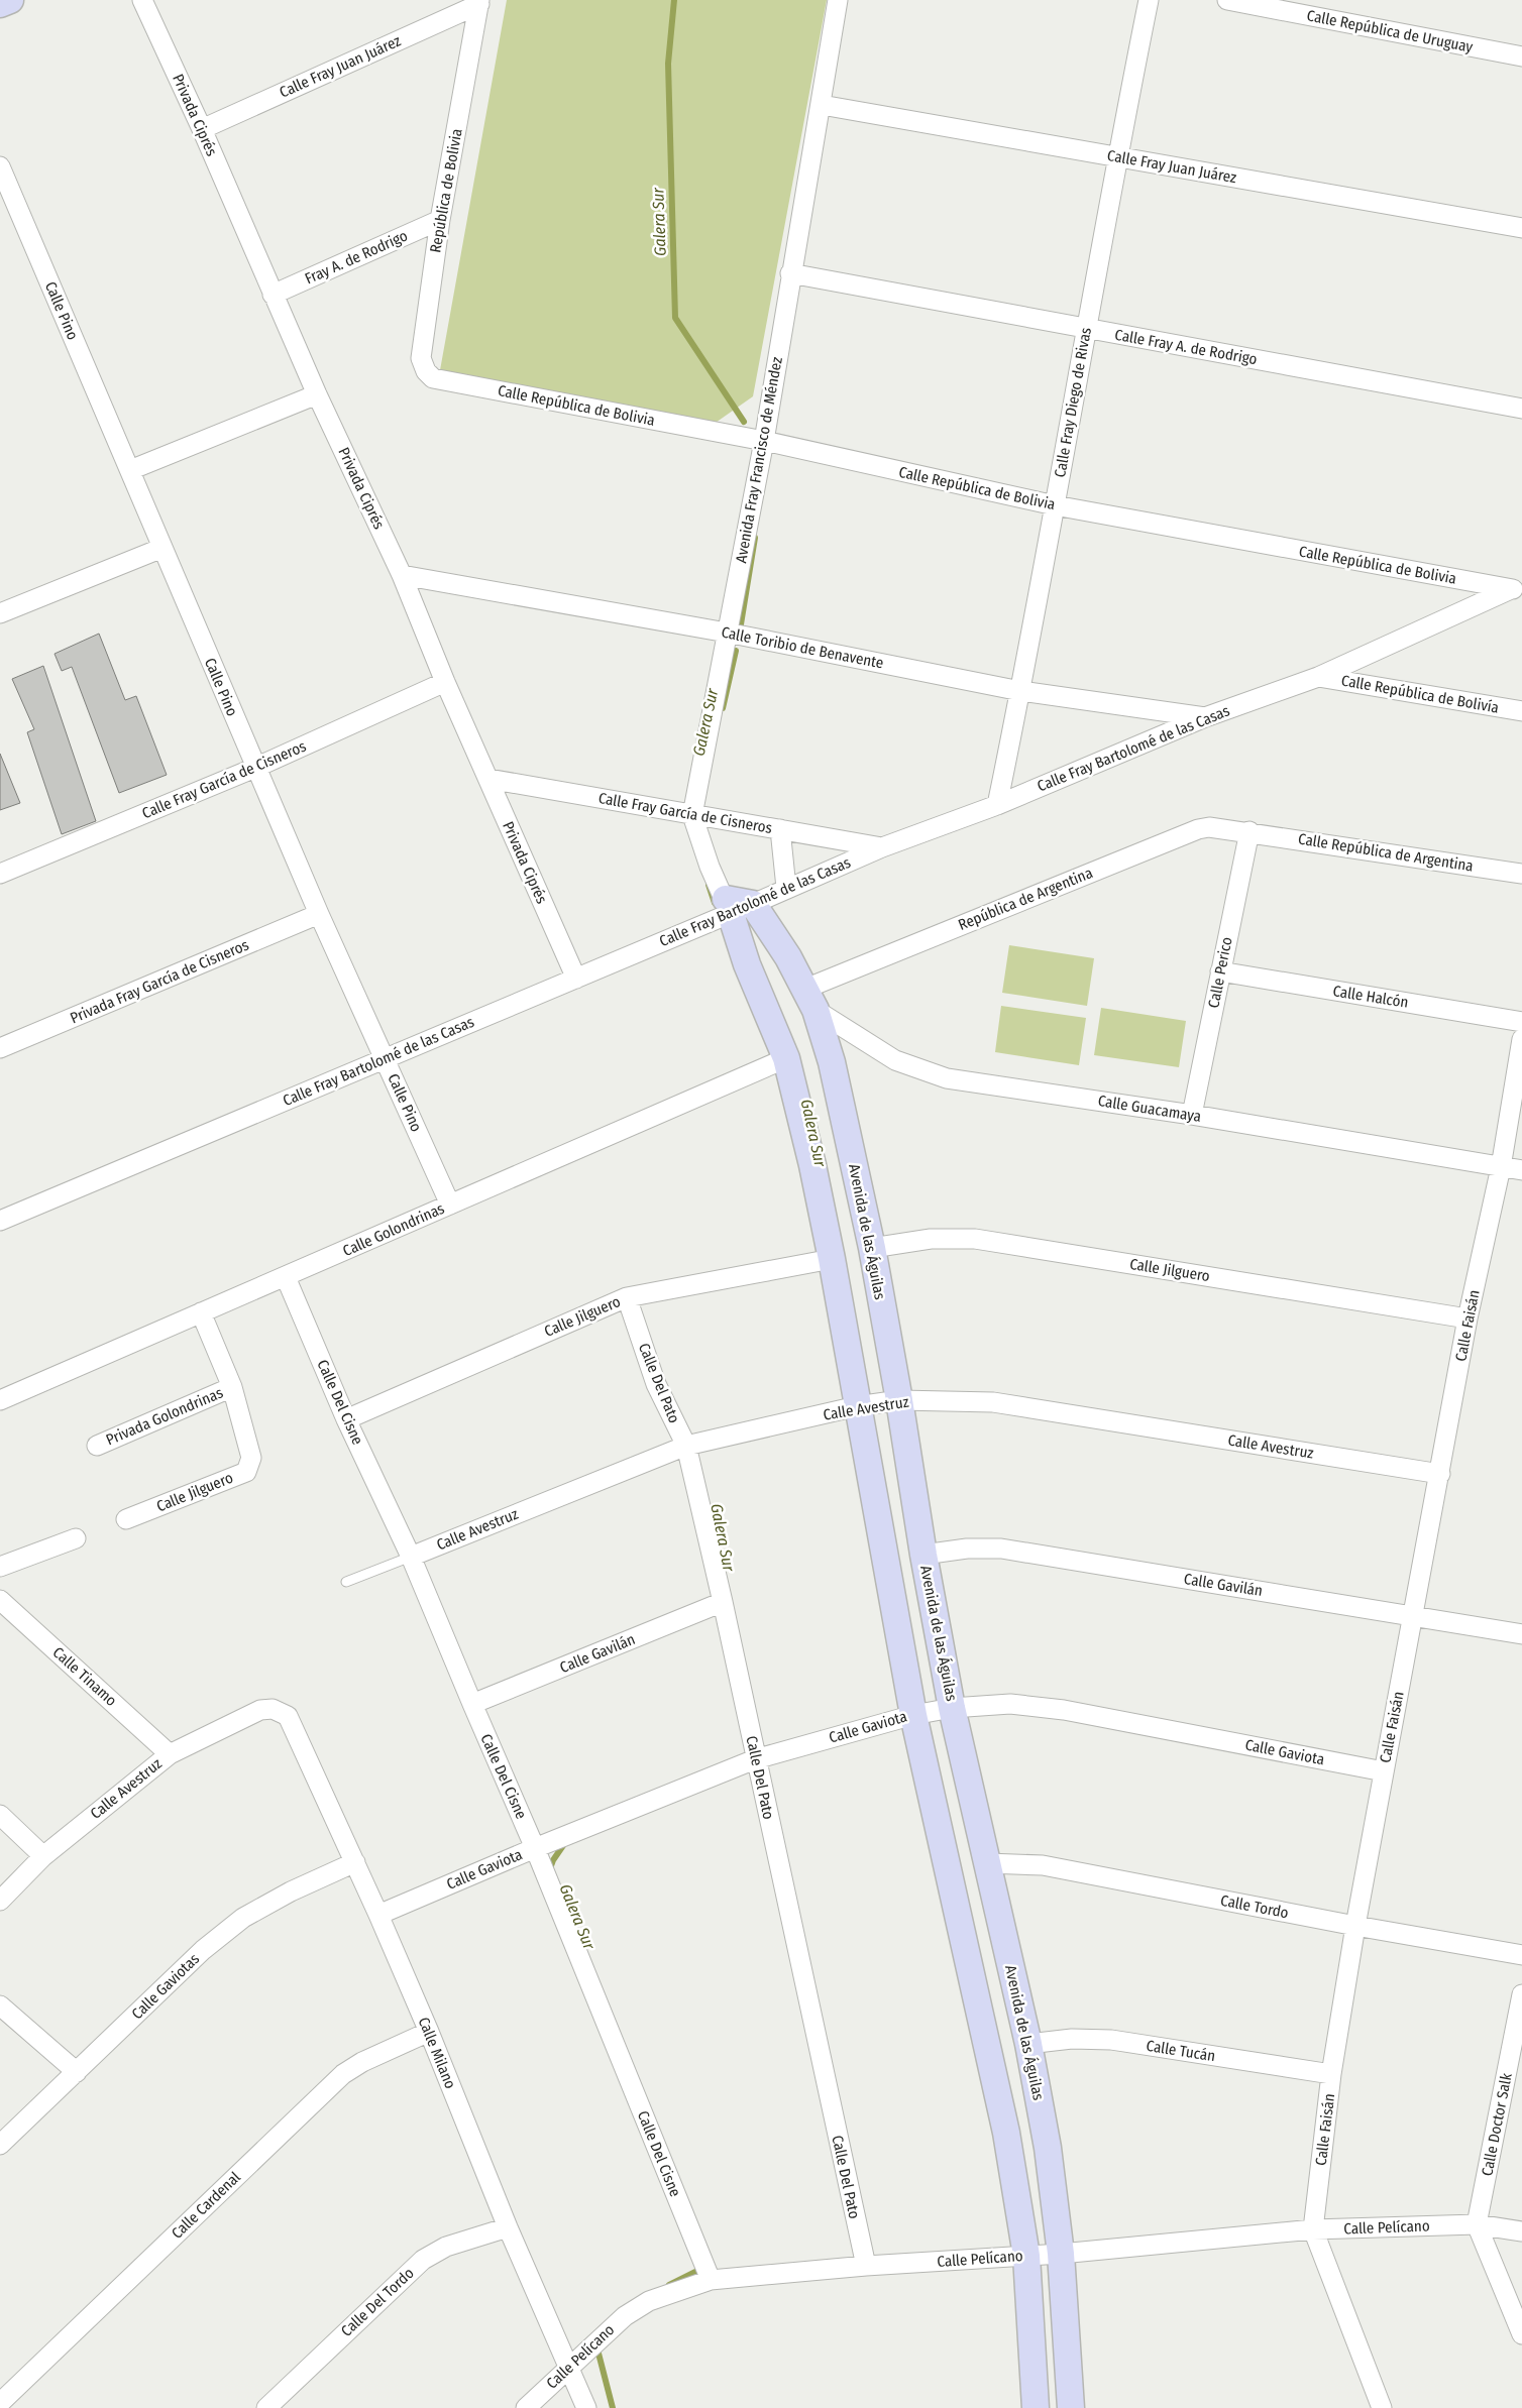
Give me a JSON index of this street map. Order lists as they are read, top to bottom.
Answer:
{
  "streets": {
    "street": [
      "Calle República de Uruguay",
      "Calle Fray Juan Juárez",
      "Privada Ciprés",
      "República de Bolivia",
      "Fray A. de Rodrigo",
      "Calle Pino",
      "Calle Fray A. de Rodrigo",
      "Calle Fray Diego de Rivas",
      "Calle República de Bolivia",
      "Avenida Fray Francisco de Méndez",
      "Calle Toribio de Benavente",
      "Calle República de Bolivía",
      "Calle Fray Bartolomé de las Casas",
      "Calle Fray García de Cisneros",
      "Calle República de Argentina",
      "República de Argentina",
      "Calle Perico",
      "Privada Fray García de Cisneros",
      "Calle Halcón",
      "Calle Guacamaya",
      "Calle Golondrinas",
      "Avenida de las Águilas",
      "Calle Jilguero",
      "Calle Faisán",
      "Calle Del Pato",
      "Calle Del Cisne",
      "Calle Avestruz",
      "Privada Golondrinas",
      "Calle Gavilán",
      "Calle Tinamo",
      "Calle Gaviota",
      "Calle Tordo",
      "Calle Gaviotas",
      "Calle Tucán",
      "Calle Milano",
      "Calle Doctor Salk",
      "Calle Cardenal",
      "Calle Pelícano",
      "Calle Del Tordo"
    ]
  },
  "crossings": [
    ["Calle Fray Juan Juárez", "Privada Ciprés"],
    ["Calle Fray Juan Juárez", "República de Bolivia"],
    ["Calle Fray Juan Juárez", "Calle Fray Diego de Rivas"],
    ["Calle Fray Juan Juárez", "Avenida Fray Francisco de Méndez"],
    ["Privada Ciprés", "Fray A. de Rodrigo"],
    ["Privada Ciprés", "Calle Toribio de Benavente"],
    ["Privada Ciprés", "Calle Fray Bartolomé de las Casas"],
    ["Privada Ciprés", "Calle Fray García de Cisneros"],
    ["República de Bolivia", "Fray A. de Rodrigo"],
    ["República de Bolivia", "Calle República de Bolivia"],
    ["Calle Pino", "Calle Fray Bartolomé de las Casas"],
    ["Calle Pino", "Calle Fray García de Cisneros"],
    ["Calle Pino", "Privada Fray García de Cisneros"],
    ["Calle Pino", "Calle Golondrinas"],
    ["Calle Fray A. de Rodrigo", "Calle Fray Diego de Rivas"],
    ["Calle Fray A. de Rodrigo", "Avenida Fray Francisco de Méndez"],
    ["Calle Fray Diego de Rivas", "Calle República de Bolivia"],
    ["Calle Fray Diego de Rivas", "Calle Toribio de Benavente"],
    ["Calle Fray Diego de Rivas", "Calle Fray Bartolomé de las Casas"],
    ["Calle República de Bolivia", "Avenida Fray Francisco de Méndez"],
    ["Calle República de Bolivia", "Calle Fray Bartolomé de las Casas"],
    ["Avenida Fray Francisco de Méndez", "Calle Toribio de Benavente"],
    ["Avenida Fray Francisco de Méndez", "Calle Fray Bartolomé de las Casas"],
    ["Avenida Fray Francisco de Méndez", "Calle Fray García de Cisneros"],
    ["Avenida Fray Francisco de Méndez", "Avenida de las Águilas"],
    ["Calle Toribio de Benavente", "Calle Fray Bartolomé de las Casas"],
    ["Calle República de Bolivía", "Calle Fray Bartolomé de las Casas"],
    ["Calle Fray Bartolomé de las Casas", "Calle Fray García de Cisneros"],
    ["Calle Fray Bartolomé de las Casas", "Avenida de las Águilas"],
    ["Calle República de Argentina", "República de Argentina"],
    ["Calle República de Argentina", "Calle Perico"],
    ["República de Argentina", "Calle Perico"],
    ["República de Argentina", "Calle Guacamaya"],
    ["República de Argentina", "Avenida de las Águilas"],
    ["Calle Perico", "Calle Halcón"],
    ["Calle Perico", "Calle Guacamaya"],
    ["Calle Guacamaya", "Avenida de las Águilas"],
    ["Calle Guacamaya", "Calle Faisán"],
    ["Calle Golondrinas", "Calle Jilguero"],
    ["Calle Golondrinas", "Calle Del Cisne"],
    ["Avenida de las Águilas", "Calle Jilguero"],
    ["Avenida de las Águilas", "Calle Avestruz"],
    ["Avenida de las Águilas", "Calle Gavilán"],
    ["Avenida de las Águilas", "Calle Gaviota"],
    ["Avenida de las Águilas", "Calle Tordo"],
    ["Avenida de las Águilas", "Calle Tucán"],
    ["Avenida de las Águilas", "Calle Pelícano"],
    ["Calle Jilguero", "Calle Faisán"],
    ["Calle Jilguero", "Calle Del Pato"],
    ["Calle Jilguero", "Calle Del Cisne"],
    ["Calle Jilguero", "Privada Golondrinas"],
    ["Calle Faisán", "Calle Avestruz"],
    ["Calle Faisán", "Calle Gavilán"],
    ["Calle Faisán", "Calle Gaviota"],
    ["Calle Faisán", "Calle Tordo"],
    ["Calle Faisán", "Calle Tucán"],
    ["Calle Faisán", "Calle Pelícano"],
    ["Calle Del Pato", "Calle Avestruz"],
    ["Calle Del Pato", "Calle Gavilán"],
    ["Calle Del Pato", "Calle Gaviota"],
    ["Calle Del Pato", "Calle Pelícano"],
    ["Calle Del Cisne", "Calle Avestruz"],
    ["Calle Del Cisne", "Calle Gavilán"],
    ["Calle Del Cisne", "Calle Gaviota"],
    ["Calle Del Cisne", "Calle Pelícano"],
    ["Calle Avestruz", "Calle Tinamo"],
    ["Calle Avestruz", "Calle Milano"],
    ["Calle Gaviota", "Calle Milano"],
    ["Calle Gaviotas", "Calle Milano"],
    ["Calle Milano", "Calle Cardenal"],
    ["Calle Milano", "Calle Pelícano"],
    ["Calle Milano", "Calle Del Tordo"],
    ["Calle Doctor Salk", "Calle Pelícano"]
  ],
  "water": ["Galera Sur"]
}
